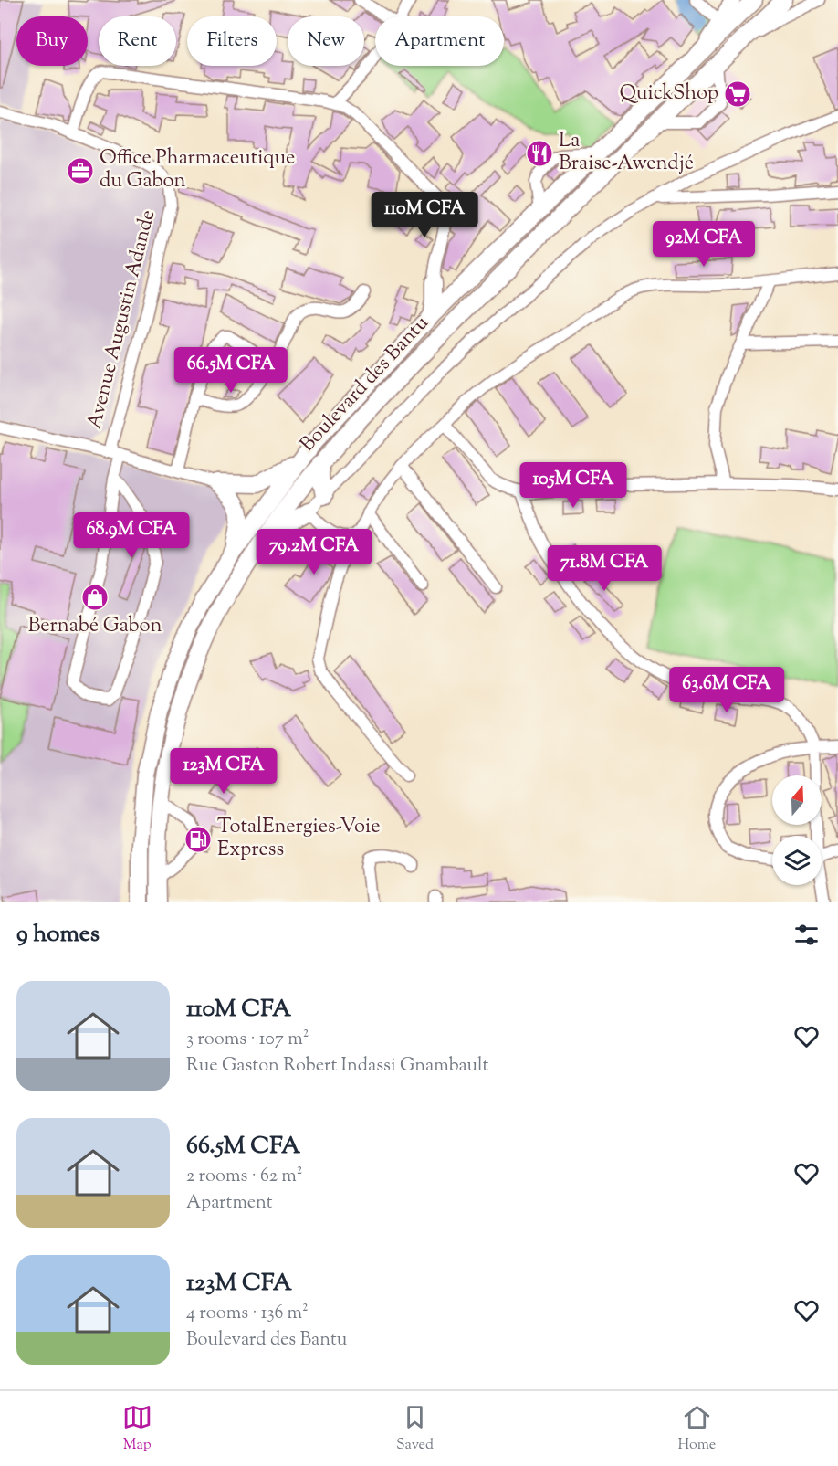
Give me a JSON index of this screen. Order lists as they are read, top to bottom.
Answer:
{
  "streets": {
    "highway": ["Boulevard des Bantu"],
    "street": ["Avenue Augustin Adande"]
  },
  "places": {
    "supermarket": ["QuickShop"],
    "restaurant": ["La Braise-Awendjé"],
    "office": ["Office Pharmaceutique du Gabon"],
    "shop": ["Bernabé Gabon"],
    "fuel station": ["TotalEnergies-Voie Express"]
  },
  "north": "top",
  "page": {
    "chip": [
      "Buy",
      "Rent",
      "Filters",
      "New",
      "Apartment"
    ],
    "price": [
      "110M CFA",
      "92M CFA",
      "66.5M CFA",
      "105M CFA",
      "68.9M CFA",
      "79.2M CFA",
      "71.8M CFA",
      "63.6M CFA",
      "123M CFA"
    ],
    "heading": "9 homes",
    "list": [
      {
        "name": "110M CFA",
        "note": "3 rooms · 107 m² · Rue Gaston Robert Indassi Gnambault"
      },
      {
        "name": "66.5M CFA",
        "note": "2 rooms · 62 m² · Apartment"
      },
      {
        "name": "123M CFA",
        "note": "4 rooms · 136 m² · Boulevard des Bantu"
      }
    ],
    "tabs": ["Map", "Saved", "Home"]
  }
}
